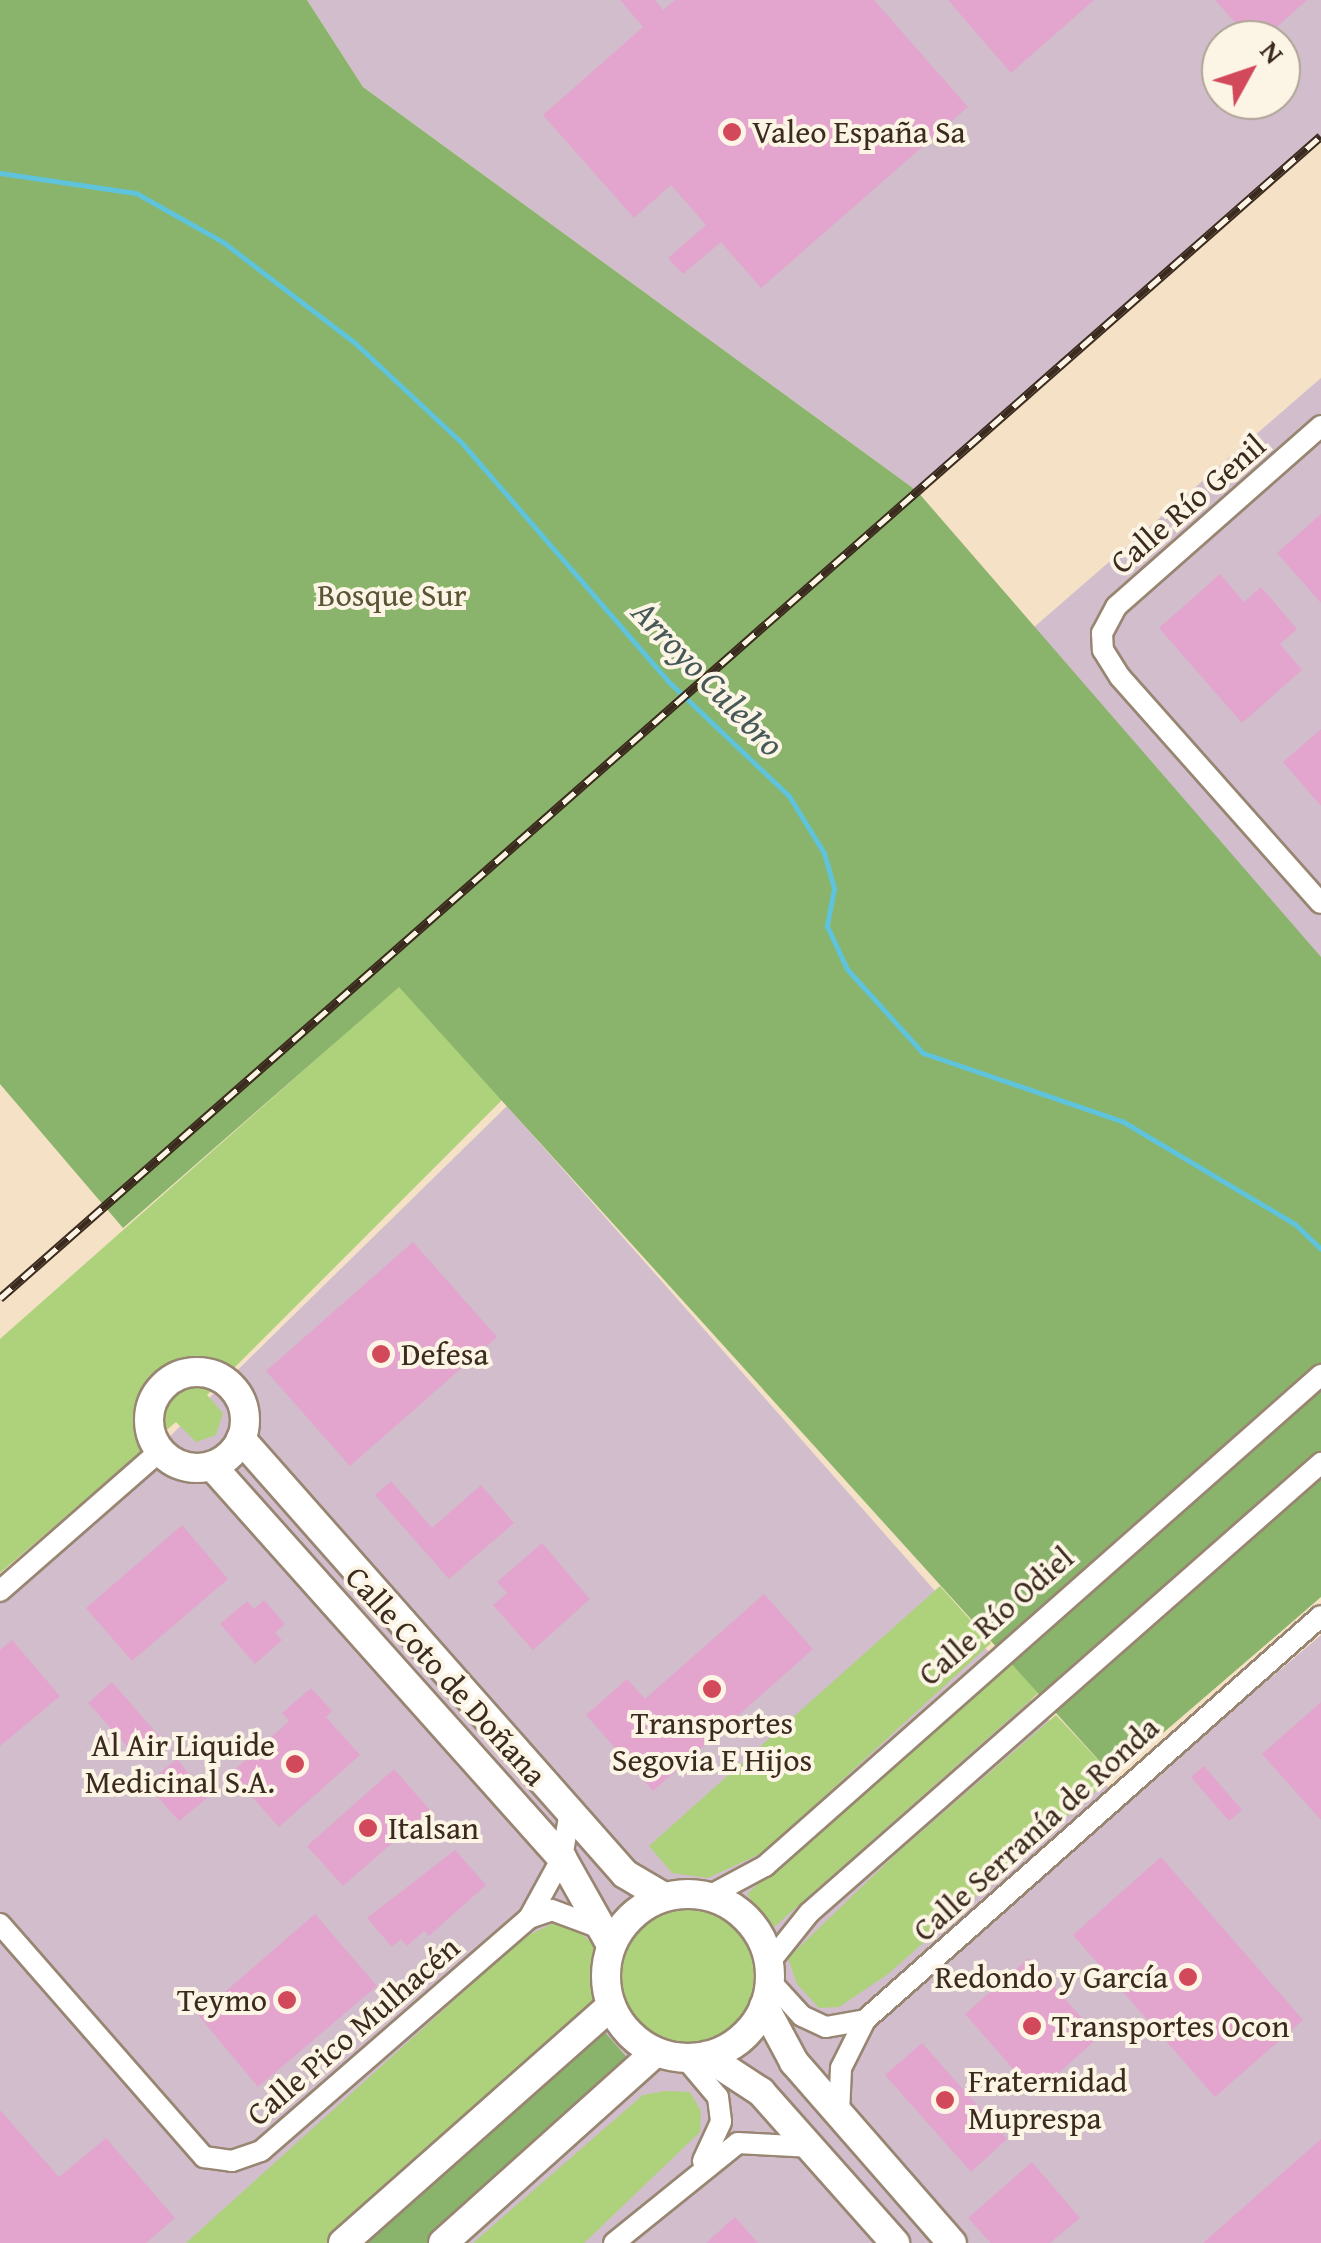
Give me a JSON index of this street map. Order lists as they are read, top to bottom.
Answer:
{
  "streets": {
    "street": [
      "Calle Río Genil",
      "Calle Río Odiel",
      "Calle Coto de Doñana",
      "Calle Serranía de Ronda",
      "Calle Pico Mulhacén"
    ]
  },
  "crossings": [
    ["Calle Río Odiel", "Calle Coto de Doñana"],
    ["Calle Coto de Doñana", "Calle Pico Mulhacén"]
  ],
  "water": ["Arroyo Culebro"],
  "parks": ["Bosque Sur"],
  "places": [
    "Valeo España Sa",
    "Defesa",
    "Transportes Segovia E Hijos",
    "Al Air Liquide Medicinal S.A.",
    "Italsan",
    "Redondo y García",
    "Teymo",
    "Transportes Ocon",
    "Fraternidad Muprespa"
  ],
  "north": "top right"
}
